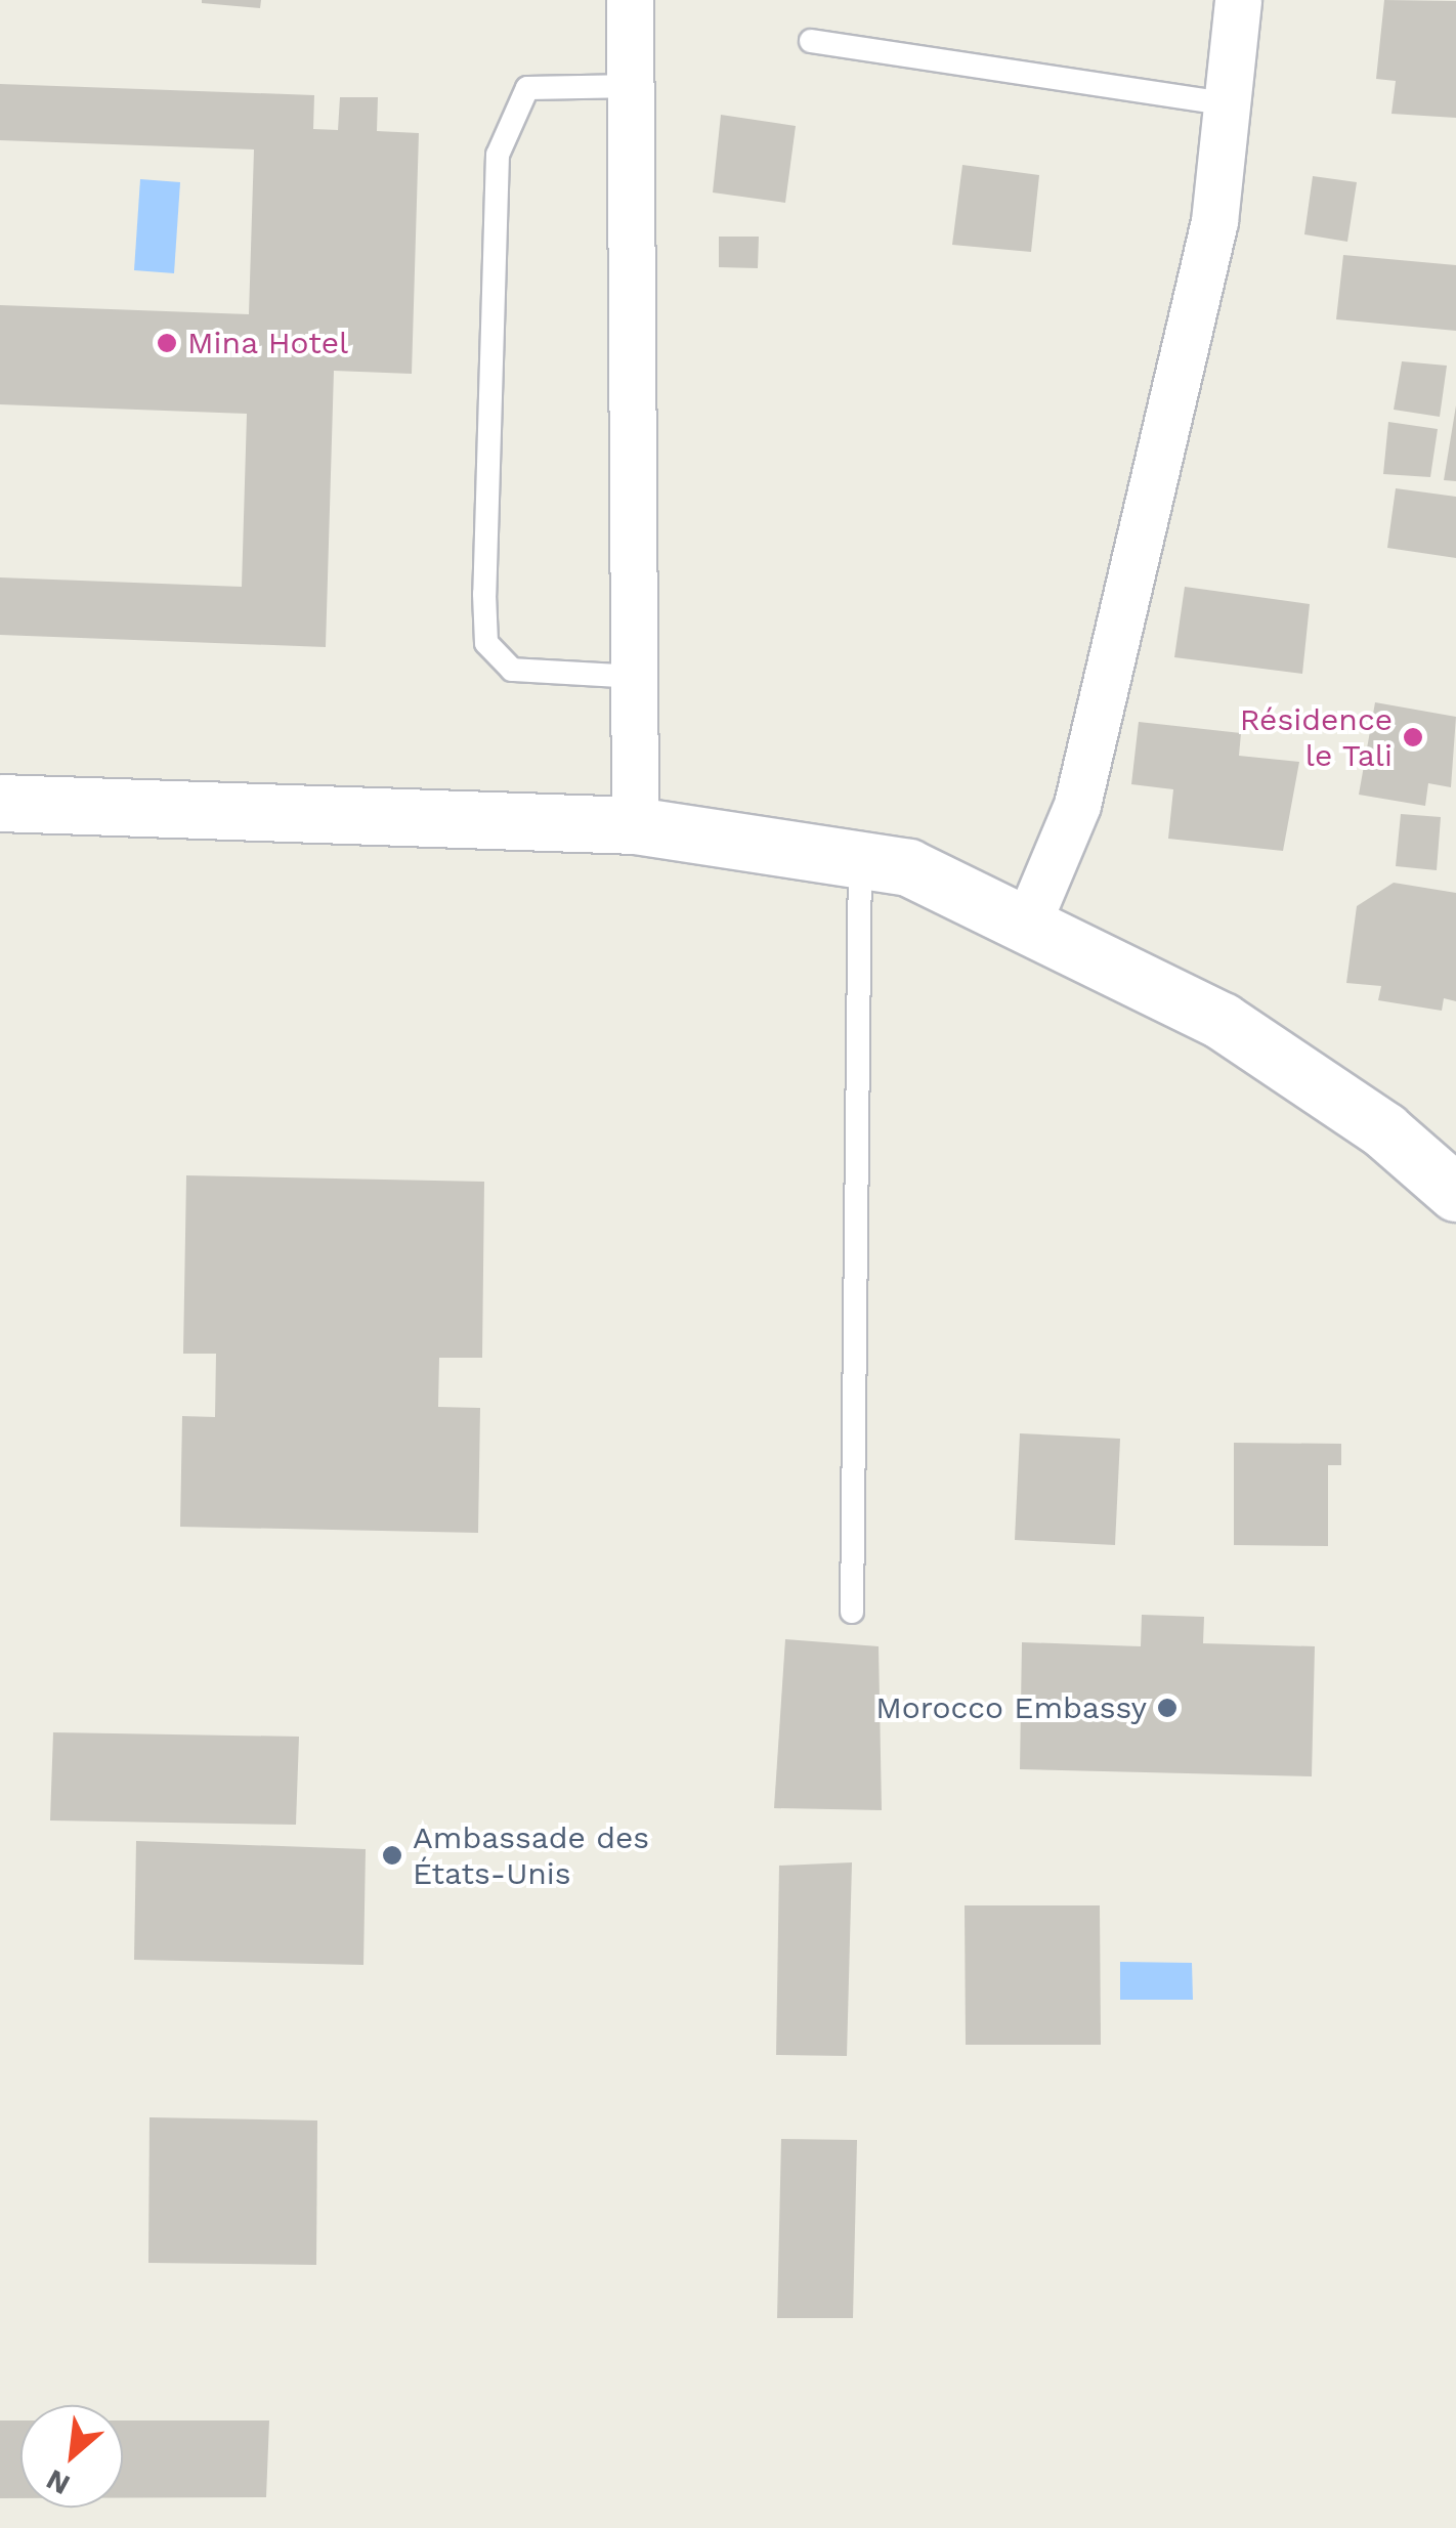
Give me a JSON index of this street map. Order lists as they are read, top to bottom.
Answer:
{
  "places": [
    "Mina Hotel",
    "Résidence le Tali",
    "Morocco Embassy",
    "Ambassade des États-Unis"
  ],
  "north": "bottom left"
}
